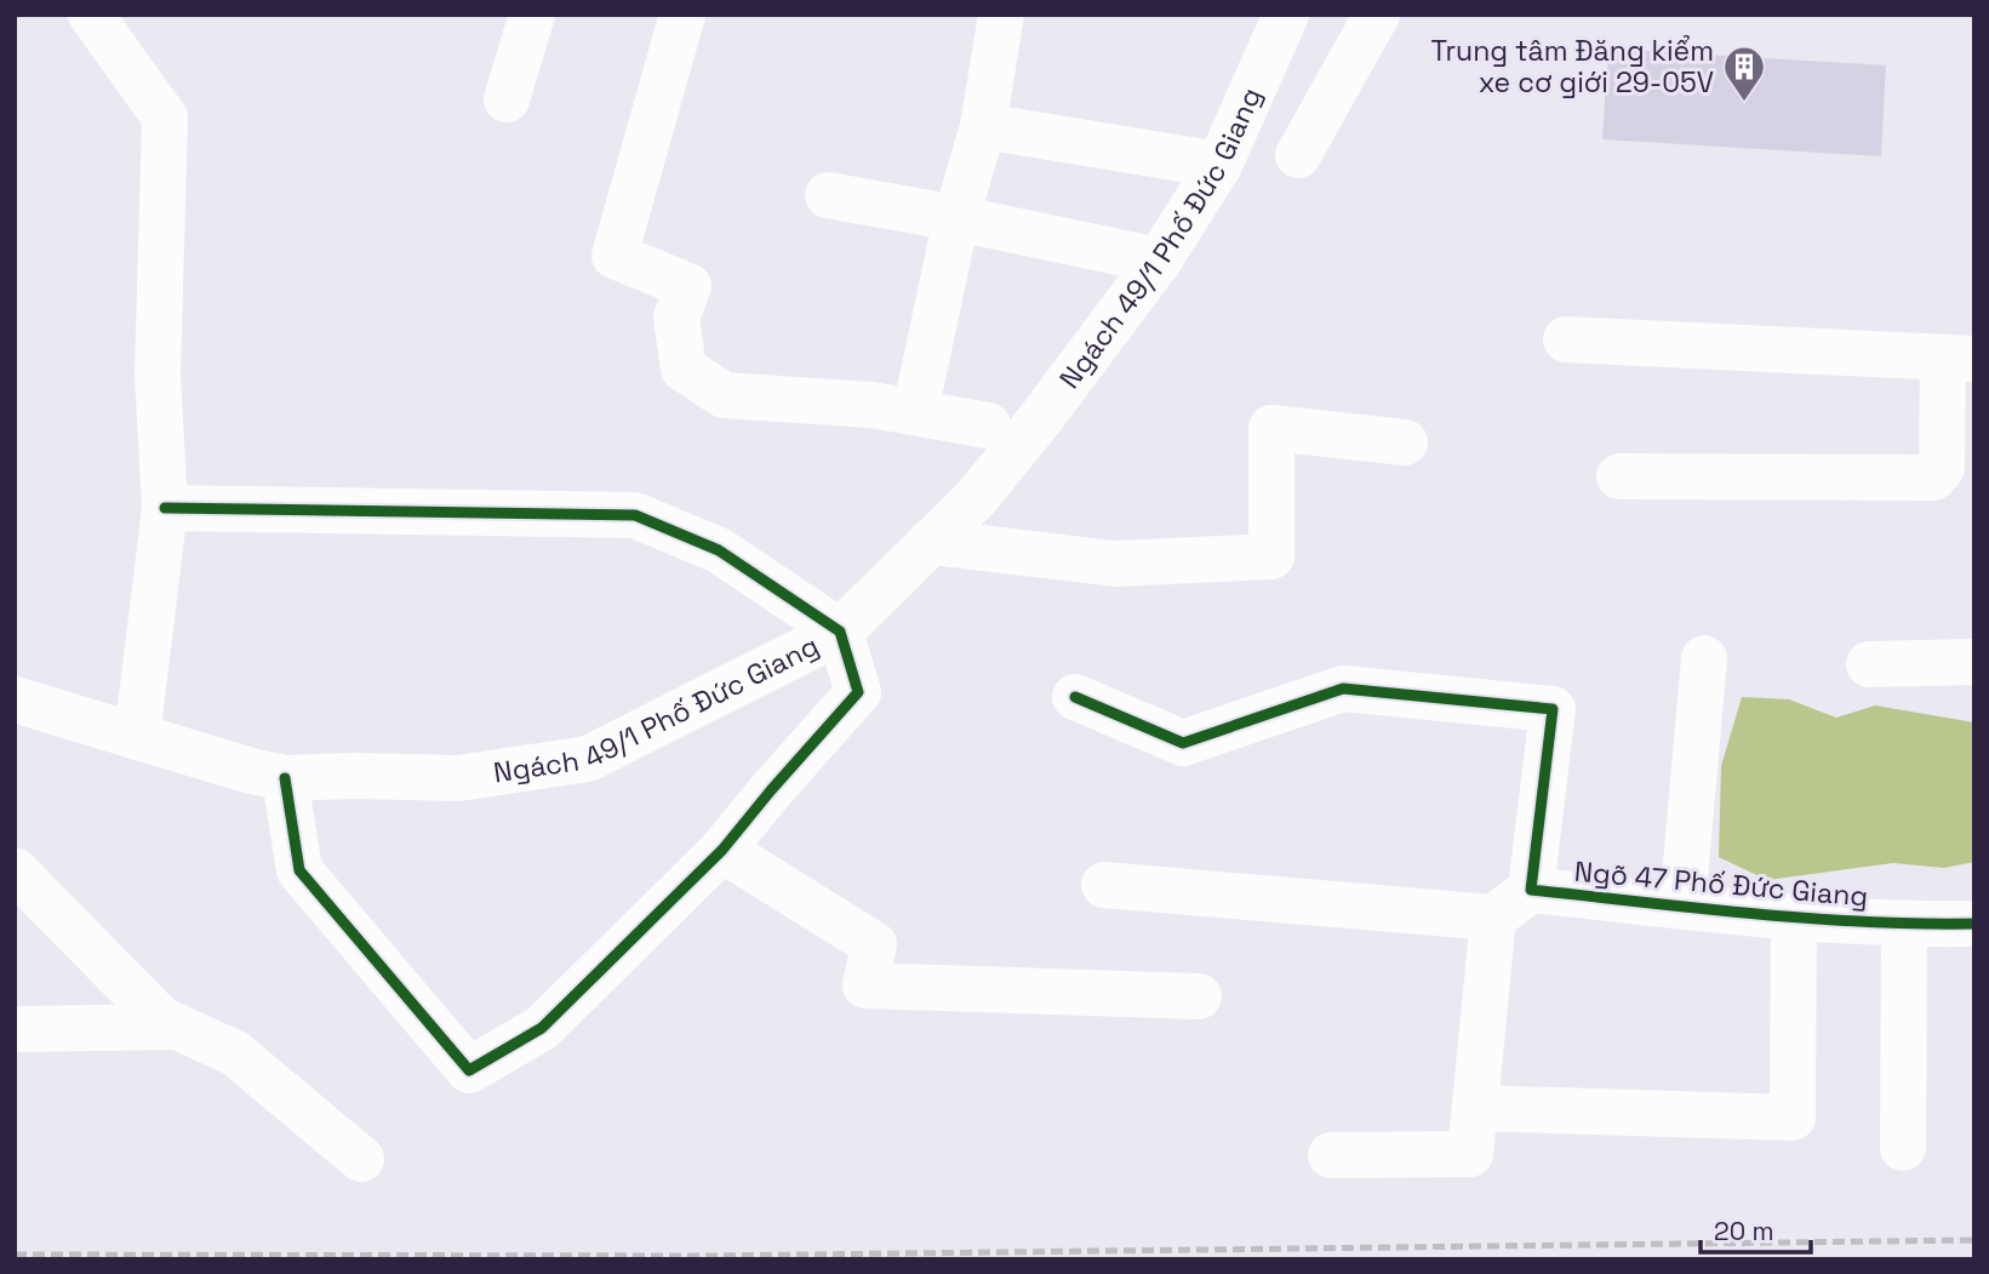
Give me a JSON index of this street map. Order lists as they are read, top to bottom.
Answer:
{
  "streets": {
    "street": ["Ngách 49/1 Phố Đức Giang", "Ngõ 47 Phố Đức Giang"]
  },
  "places": {
    "building": ["Trung tâm Đăng kiểm xe cơ giới 29-05V"]
  },
  "scale_bar": "20 m"
}
